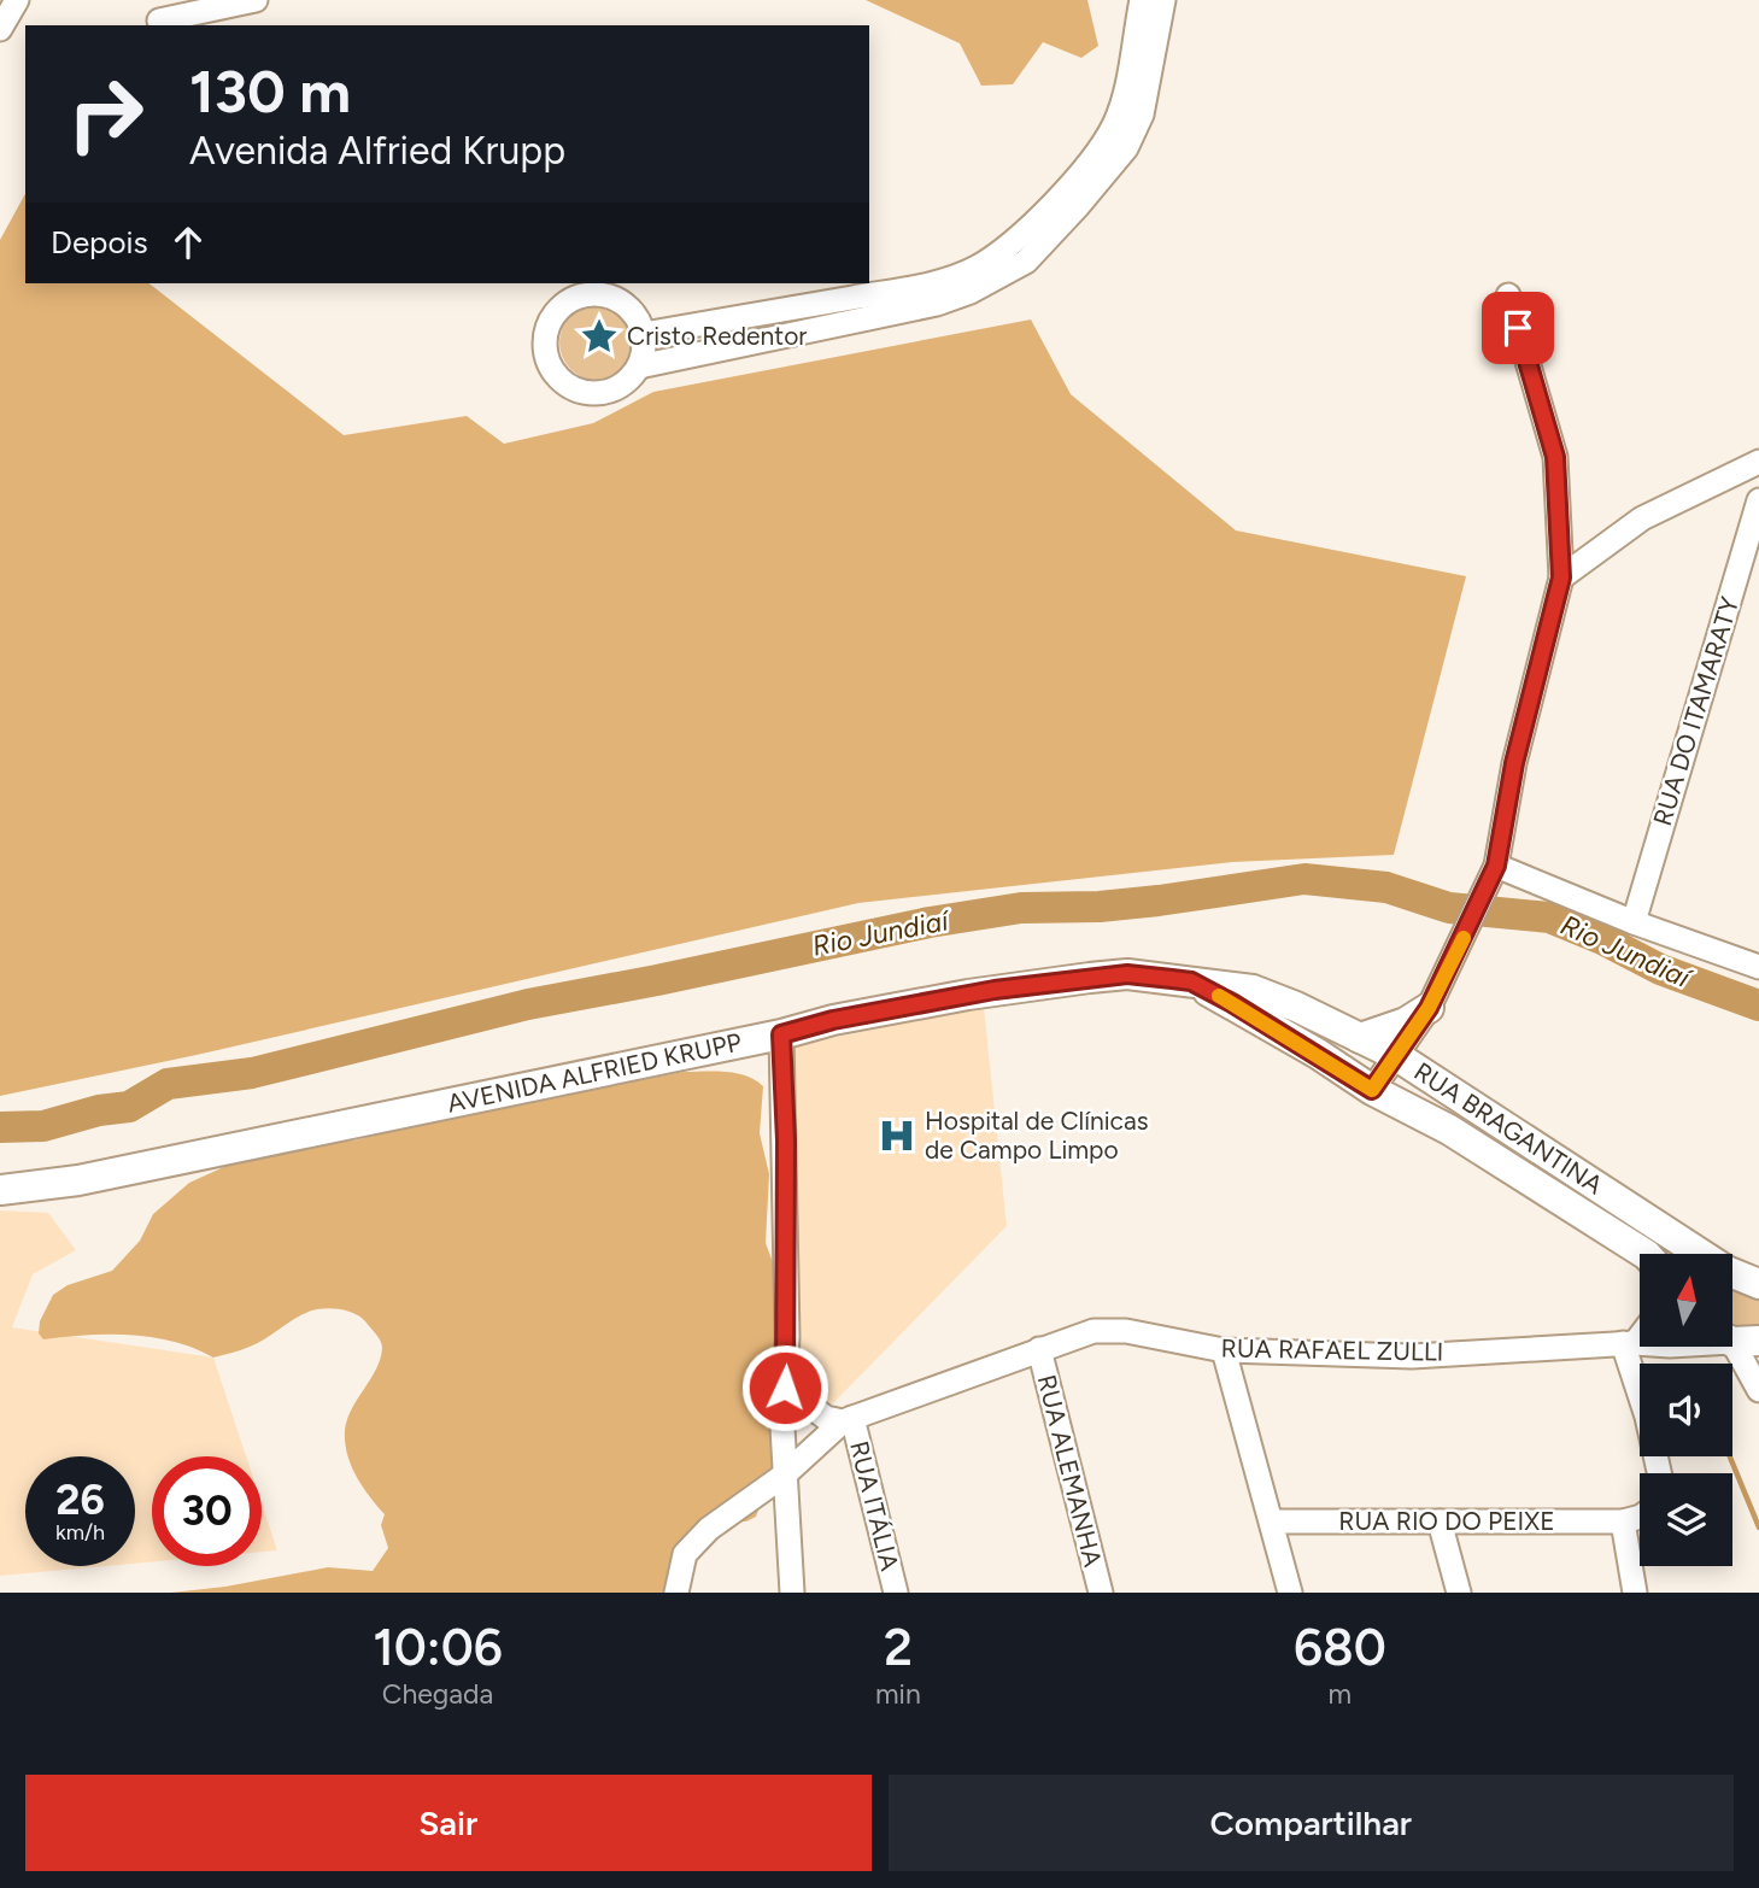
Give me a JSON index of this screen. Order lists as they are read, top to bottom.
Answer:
{
  "streets": {
    "main road": ["AVENIDA ALFRIED KRUPP", "RUA BRAGANTINA"],
    "street": [
      "RUA DO ITAMARATY",
      "RUA RAFAEL ZULLI",
      "RUA ALEMANHA",
      "RUA ITÁLIA",
      "RUA RIO DO PEIXE"
    ]
  },
  "crossings": [
    ["AVENIDA ALFRIED KRUPP", "RUA BRAGANTINA"],
    ["RUA RAFAEL ZULLI", "RUA ALEMANHA"],
    ["RUA RAFAEL ZULLI", "RUA ITÁLIA"]
  ],
  "water": ["Rio Jundiaí"],
  "places": {
    "place": ["Cristo Redentor"],
    "hospital": ["Hospital de Clínicas de Campo Limpo"]
  },
  "north": "top",
  "page": {
    "turn": ["130 m", "Avenida Alfried Krupp"],
    "then": "Depois",
    "speed": "26 km/h",
    "limit": "30",
    "eta": [
      "10:06",
      "Chegada",
      "2",
      "min",
      "680",
      "m"
    ],
    "buttons": ["Sair", "Compartilhar"]
  }
}
